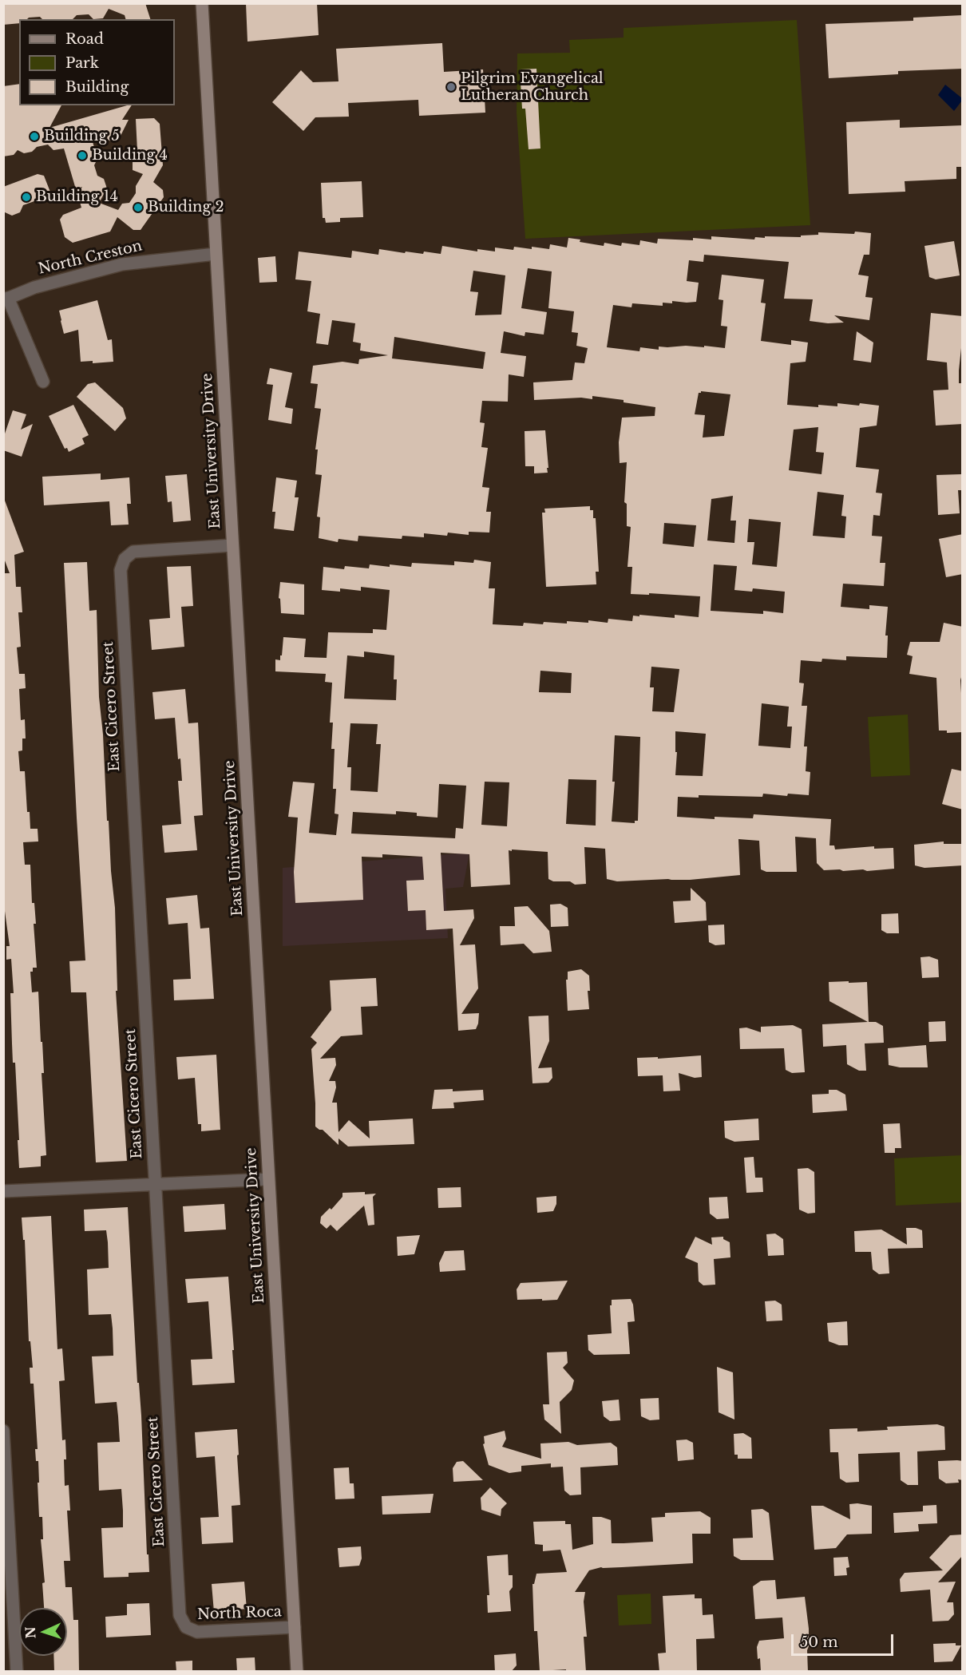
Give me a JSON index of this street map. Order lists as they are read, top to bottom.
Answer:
{
  "streets": {
    "main road": ["East University Drive"],
    "street": ["North Creston", "East Cicero Street", "North Roca"]
  },
  "crossings": [
    ["North Creston", "East University Drive"],
    ["East University Drive", "East Cicero Street"],
    ["East University Drive", "North Roca"],
    ["East Cicero Street", "North Roca"]
  ],
  "places": [
    "Pilgrim Evangelical Lutheran Church",
    "Building 5",
    "Building 4",
    "Building 14",
    "Building 2"
  ],
  "legend": ["Road", "Park", "Building"],
  "scale_bar": "50 m",
  "north": "left"
}
